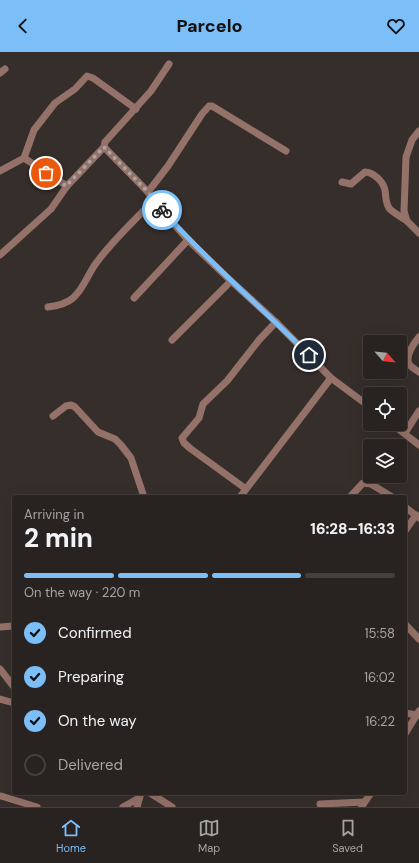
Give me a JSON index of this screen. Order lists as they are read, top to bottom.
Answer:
{
  "north": "bottom right",
  "page": {
    "header": "Parcelo",
    "heading": ["2 min", "Arriving in", "16:28–16:33"],
    "bar": "On the way · 220 m",
    "list": [
      ["Confirmed", "15:58"],
      ["Preparing", "16:02"],
      ["On the way", "16:22"],
      "Delivered"
    ],
    "tabs": ["Home", "Map", "Saved"]
  }
}
